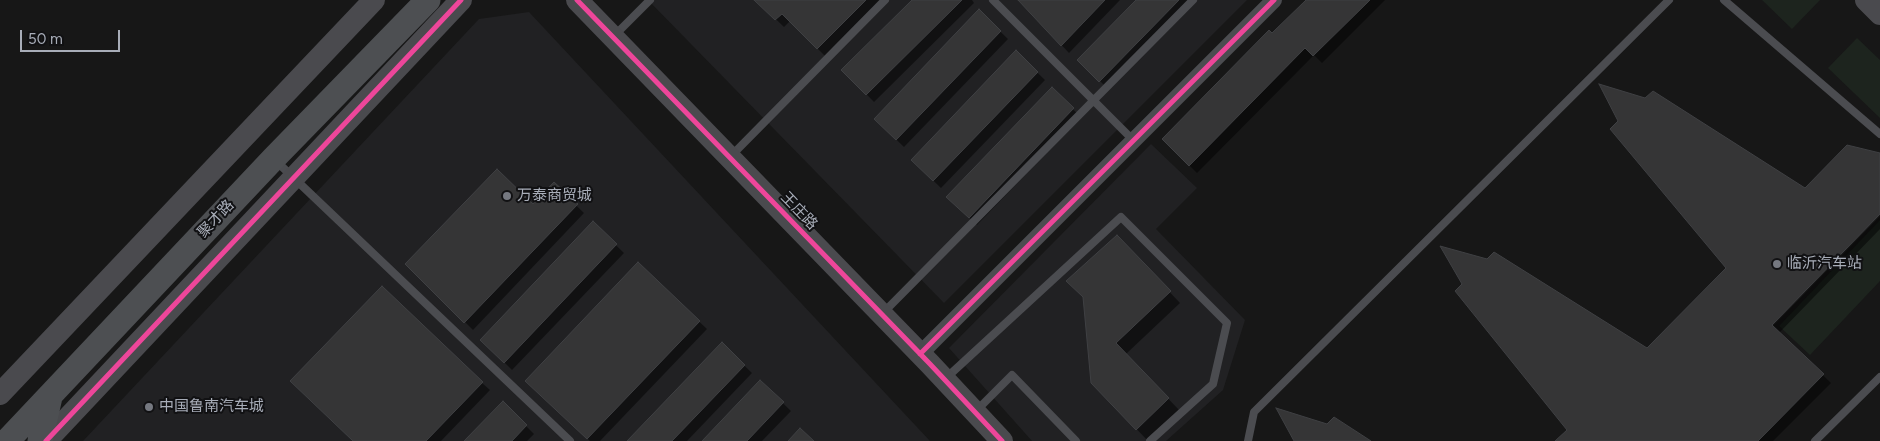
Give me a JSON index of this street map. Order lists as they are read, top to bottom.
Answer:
{
  "streets": {
    "main road": ["聚才路"],
    "street": ["王庄路"]
  },
  "places": ["万泰商贸城", "临沂汽车站", "中国鲁南汽车城"],
  "scale_bar": "50 m"
}
